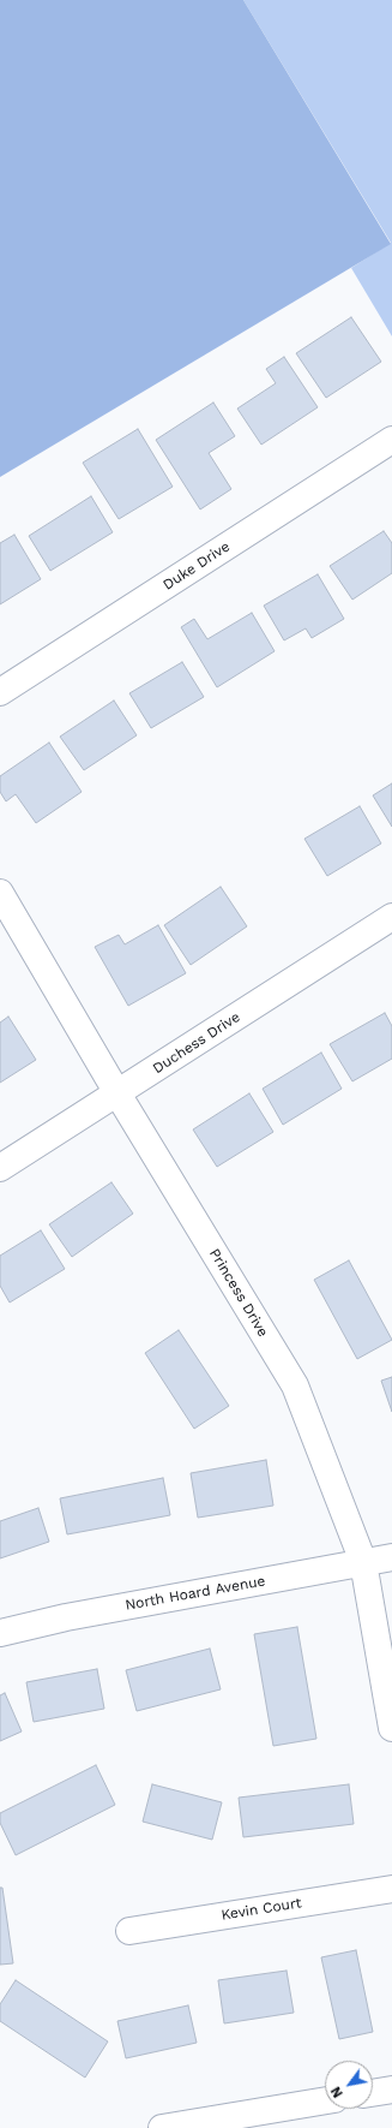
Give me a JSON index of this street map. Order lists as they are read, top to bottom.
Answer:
{
  "streets": {
    "street": [
      "Duke Drive",
      "Duchess Drive",
      "Princess Drive",
      "North Hoard Avenue",
      "Kevin Court"
    ]
  },
  "crossings": [
    ["Duchess Drive", "Princess Drive"],
    ["Princess Drive", "North Hoard Avenue"]
  ],
  "north": "bottom left"
}
